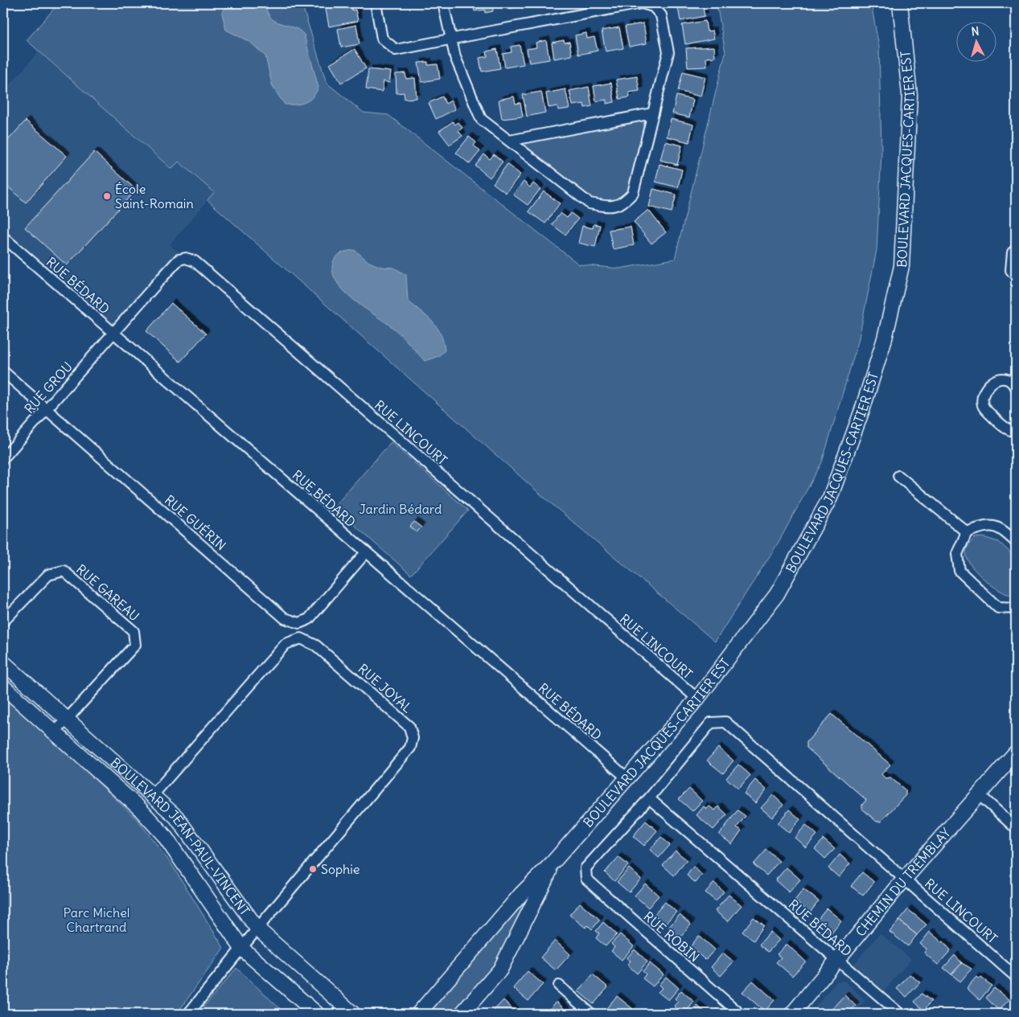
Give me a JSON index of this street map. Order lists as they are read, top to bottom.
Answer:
{
  "streets": {
    "main road": ["BOULEVARD JACQUES-CARTIER EST", "BOULEVARD JEAN-PAUL-VINCENT", "CHEMIN DU TREMBLAY"],
    "street": [
      "RUE BÉDARD",
      "RUE GROU",
      "RUE LINCOURT",
      "RUE GUÉRIN",
      "RUE GAREAU",
      "RUE JOYAL",
      "RUE ROBIN"
    ]
  },
  "crossings": [
    ["BOULEVARD JACQUES-CARTIER EST", "RUE BÉDARD"],
    ["BOULEVARD JACQUES-CARTIER EST", "RUE LINCOURT"],
    ["RUE BÉDARD", "RUE GROU"],
    ["RUE BÉDARD", "RUE LINCOURT"],
    ["RUE BÉDARD", "RUE GUÉRIN"],
    ["RUE BÉDARD", "CHEMIN DU TREMBLAY"],
    ["RUE BÉDARD", "RUE ROBIN"],
    ["RUE GROU", "RUE LINCOURT"],
    ["RUE GROU", "RUE GUÉRIN"],
    ["RUE LINCOURT", "CHEMIN DU TREMBLAY"],
    ["RUE LINCOURT", "RUE ROBIN"],
    ["RUE GAREAU", "BOULEVARD JEAN-PAUL-VINCENT"],
    ["RUE JOYAL", "BOULEVARD JEAN-PAUL-VINCENT"]
  ],
  "parks": ["Jardin Bédard", "Parc Michel Chartrand"],
  "places": ["École Saint-Romain", "Sophie"],
  "north": "top"
}
